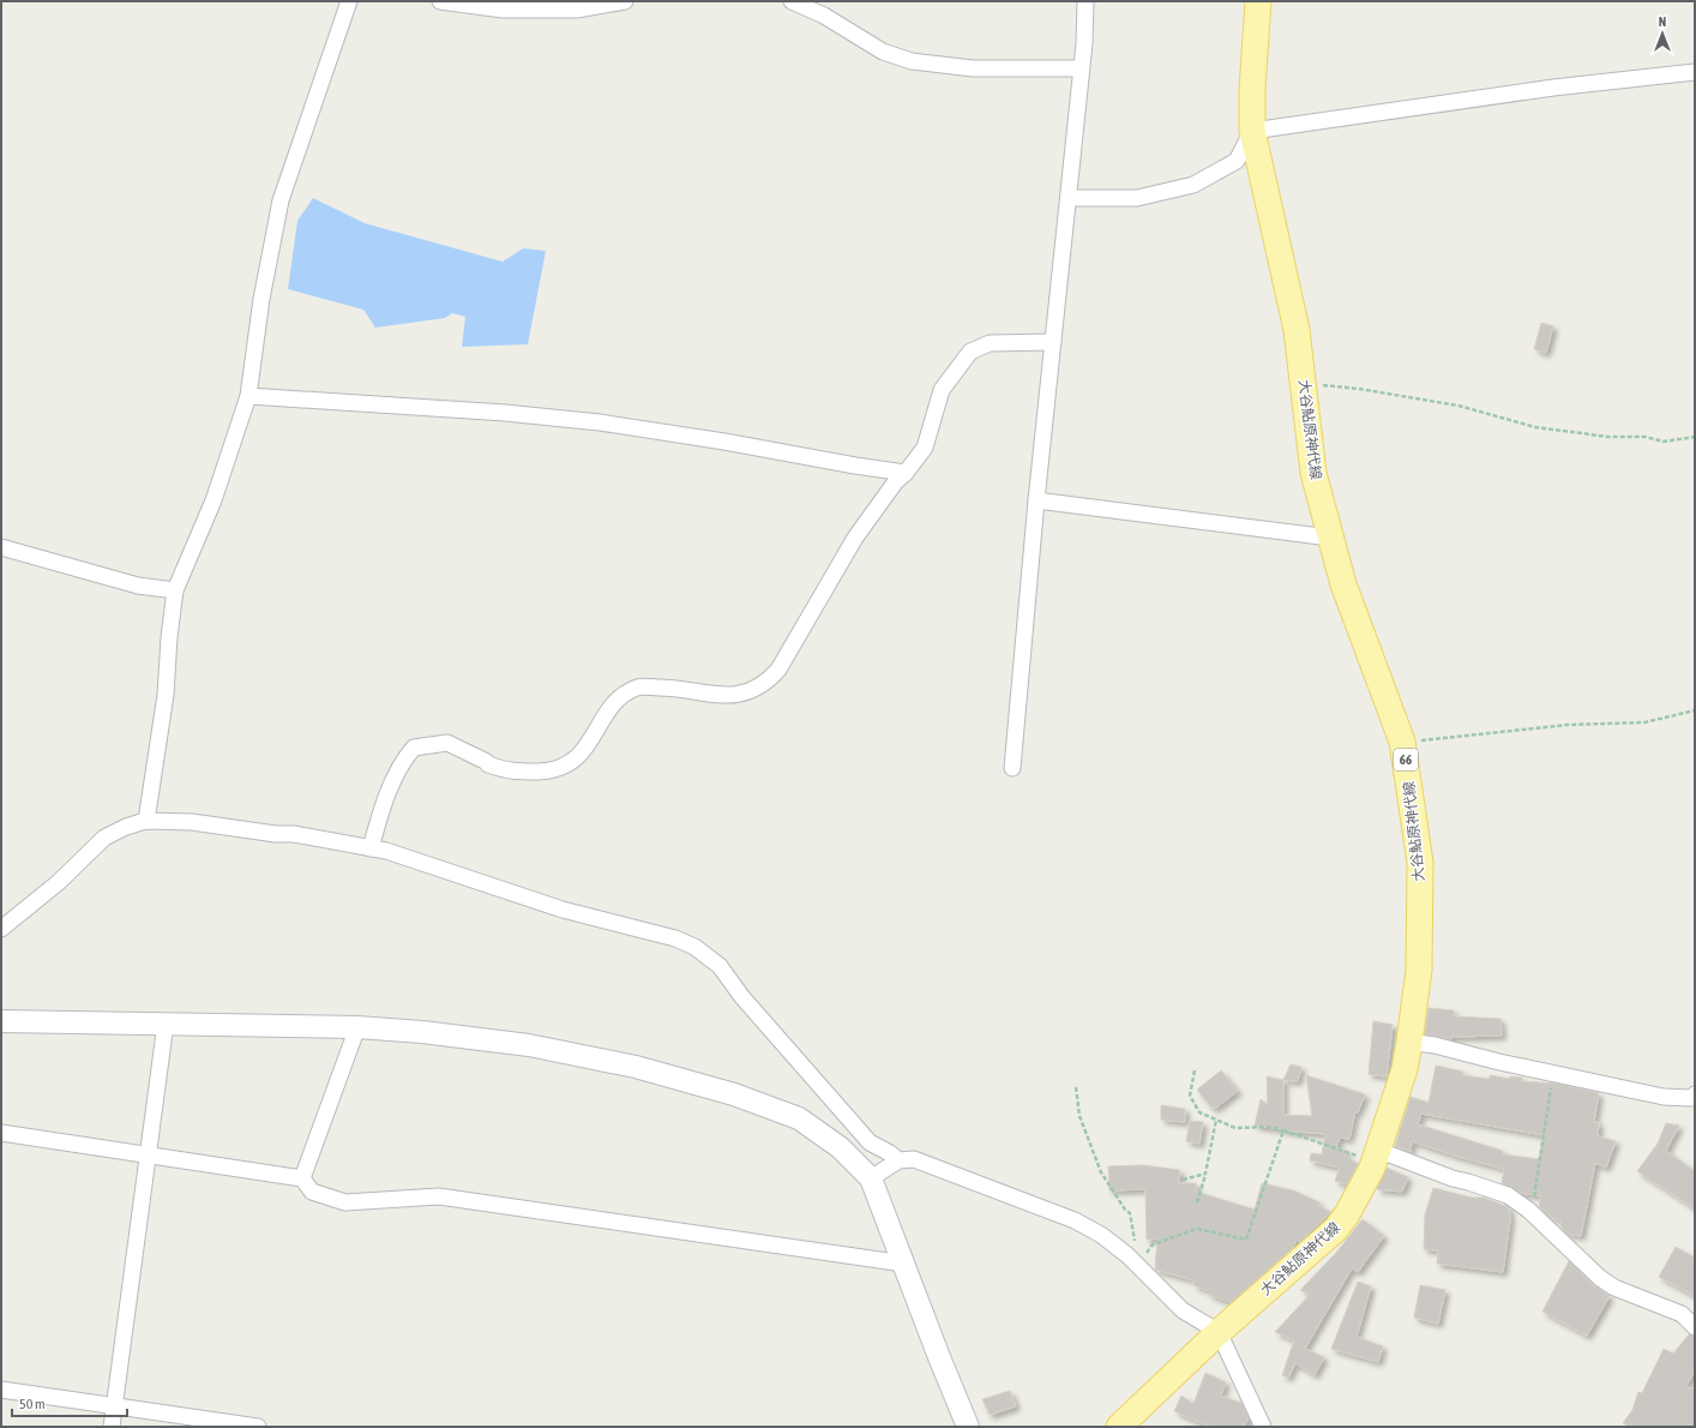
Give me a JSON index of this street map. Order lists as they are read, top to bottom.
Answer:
{
  "streets": {
    "main road": ["大谷鮎原神代線", "66"]
  },
  "scale_bar": "50 m",
  "north": "top"
}
